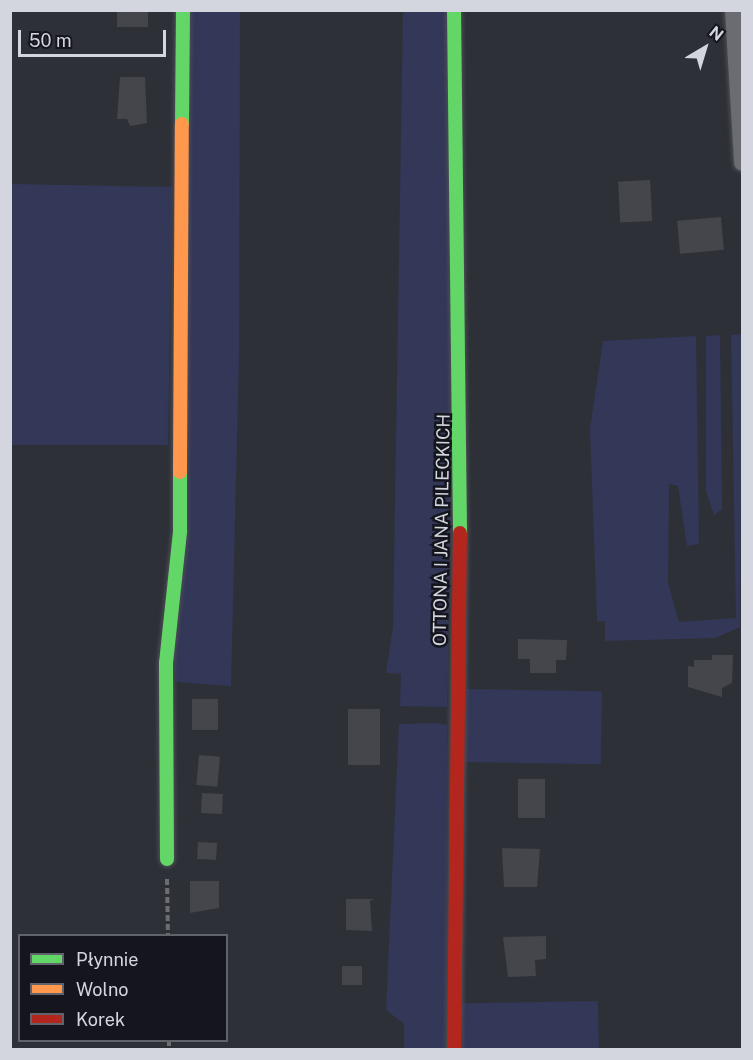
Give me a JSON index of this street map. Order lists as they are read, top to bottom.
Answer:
{
  "streets": {
    "street": ["OTTONA I JANA PILECKICH"]
  },
  "legend": ["Płynnie", "Wolno", "Korek"],
  "scale_bar": "50 m",
  "north": "top right"
}
